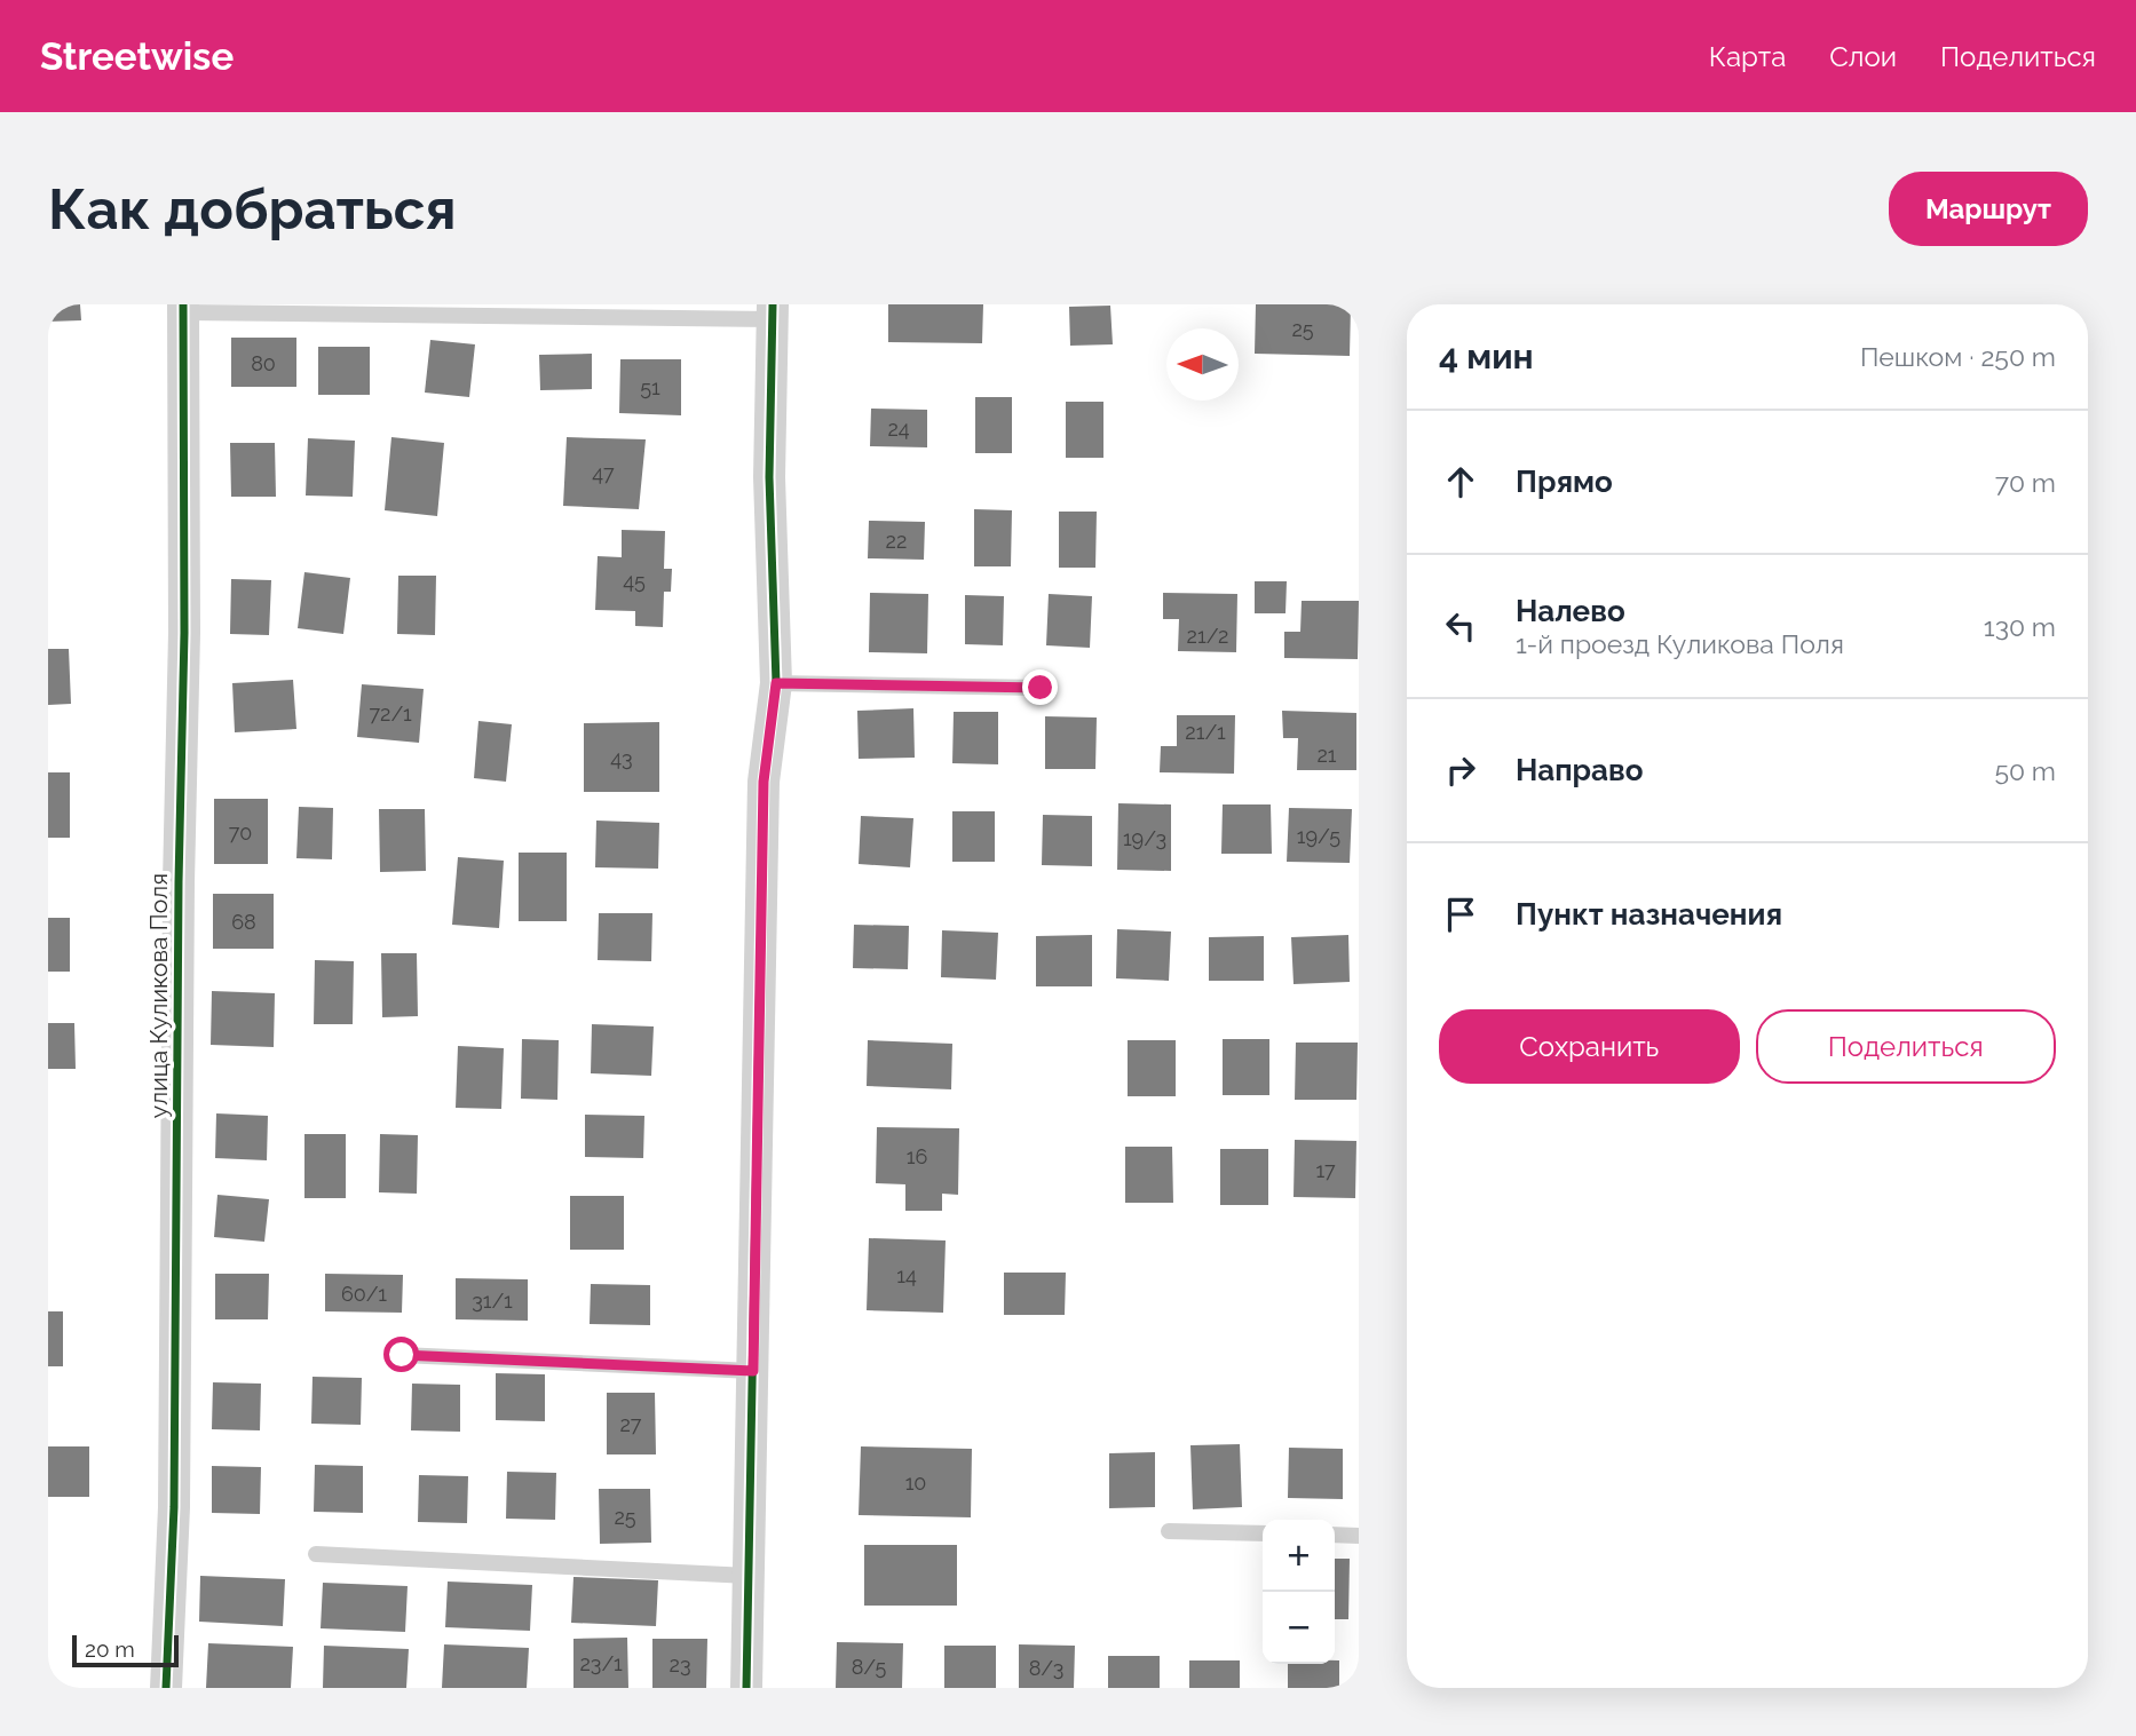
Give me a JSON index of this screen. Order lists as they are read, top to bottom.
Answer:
{
  "streets": {
    "street": ["улица Куликова Поля"]
  },
  "house_numbers": [
    "25",
    "80",
    "51",
    "24",
    "47",
    "22",
    "45",
    "21/2",
    "72/1",
    "21/1",
    "21",
    "43",
    "70",
    "19/5",
    "19/3",
    "68",
    "16",
    "17",
    "14",
    "60/1",
    "31/1",
    "27",
    "10",
    "25",
    "23/1",
    "23",
    "8/5",
    "8/3"
  ],
  "scale_bar": "20 m",
  "north": "left",
  "page": {
    "header": "Streetwise",
    "nav": ["Карта", "Слои", "Поделиться"],
    "buttons": [
      "Маршрут",
      ["Сохранить", "Поделиться"]
    ],
    "title": "Как добраться",
    "heading": ["4 мин", "Пешком · 250 m"],
    "list": [
      ["Прямо", "70 m"],
      ["Налево", "1-й проезд Куликова Поля", "130 m"],
      ["Направо", "50 m"],
      "Пункт назначения"
    ],
    "map_buttons": ["+", "−"],
    "scale": "20 m"
  }
}
